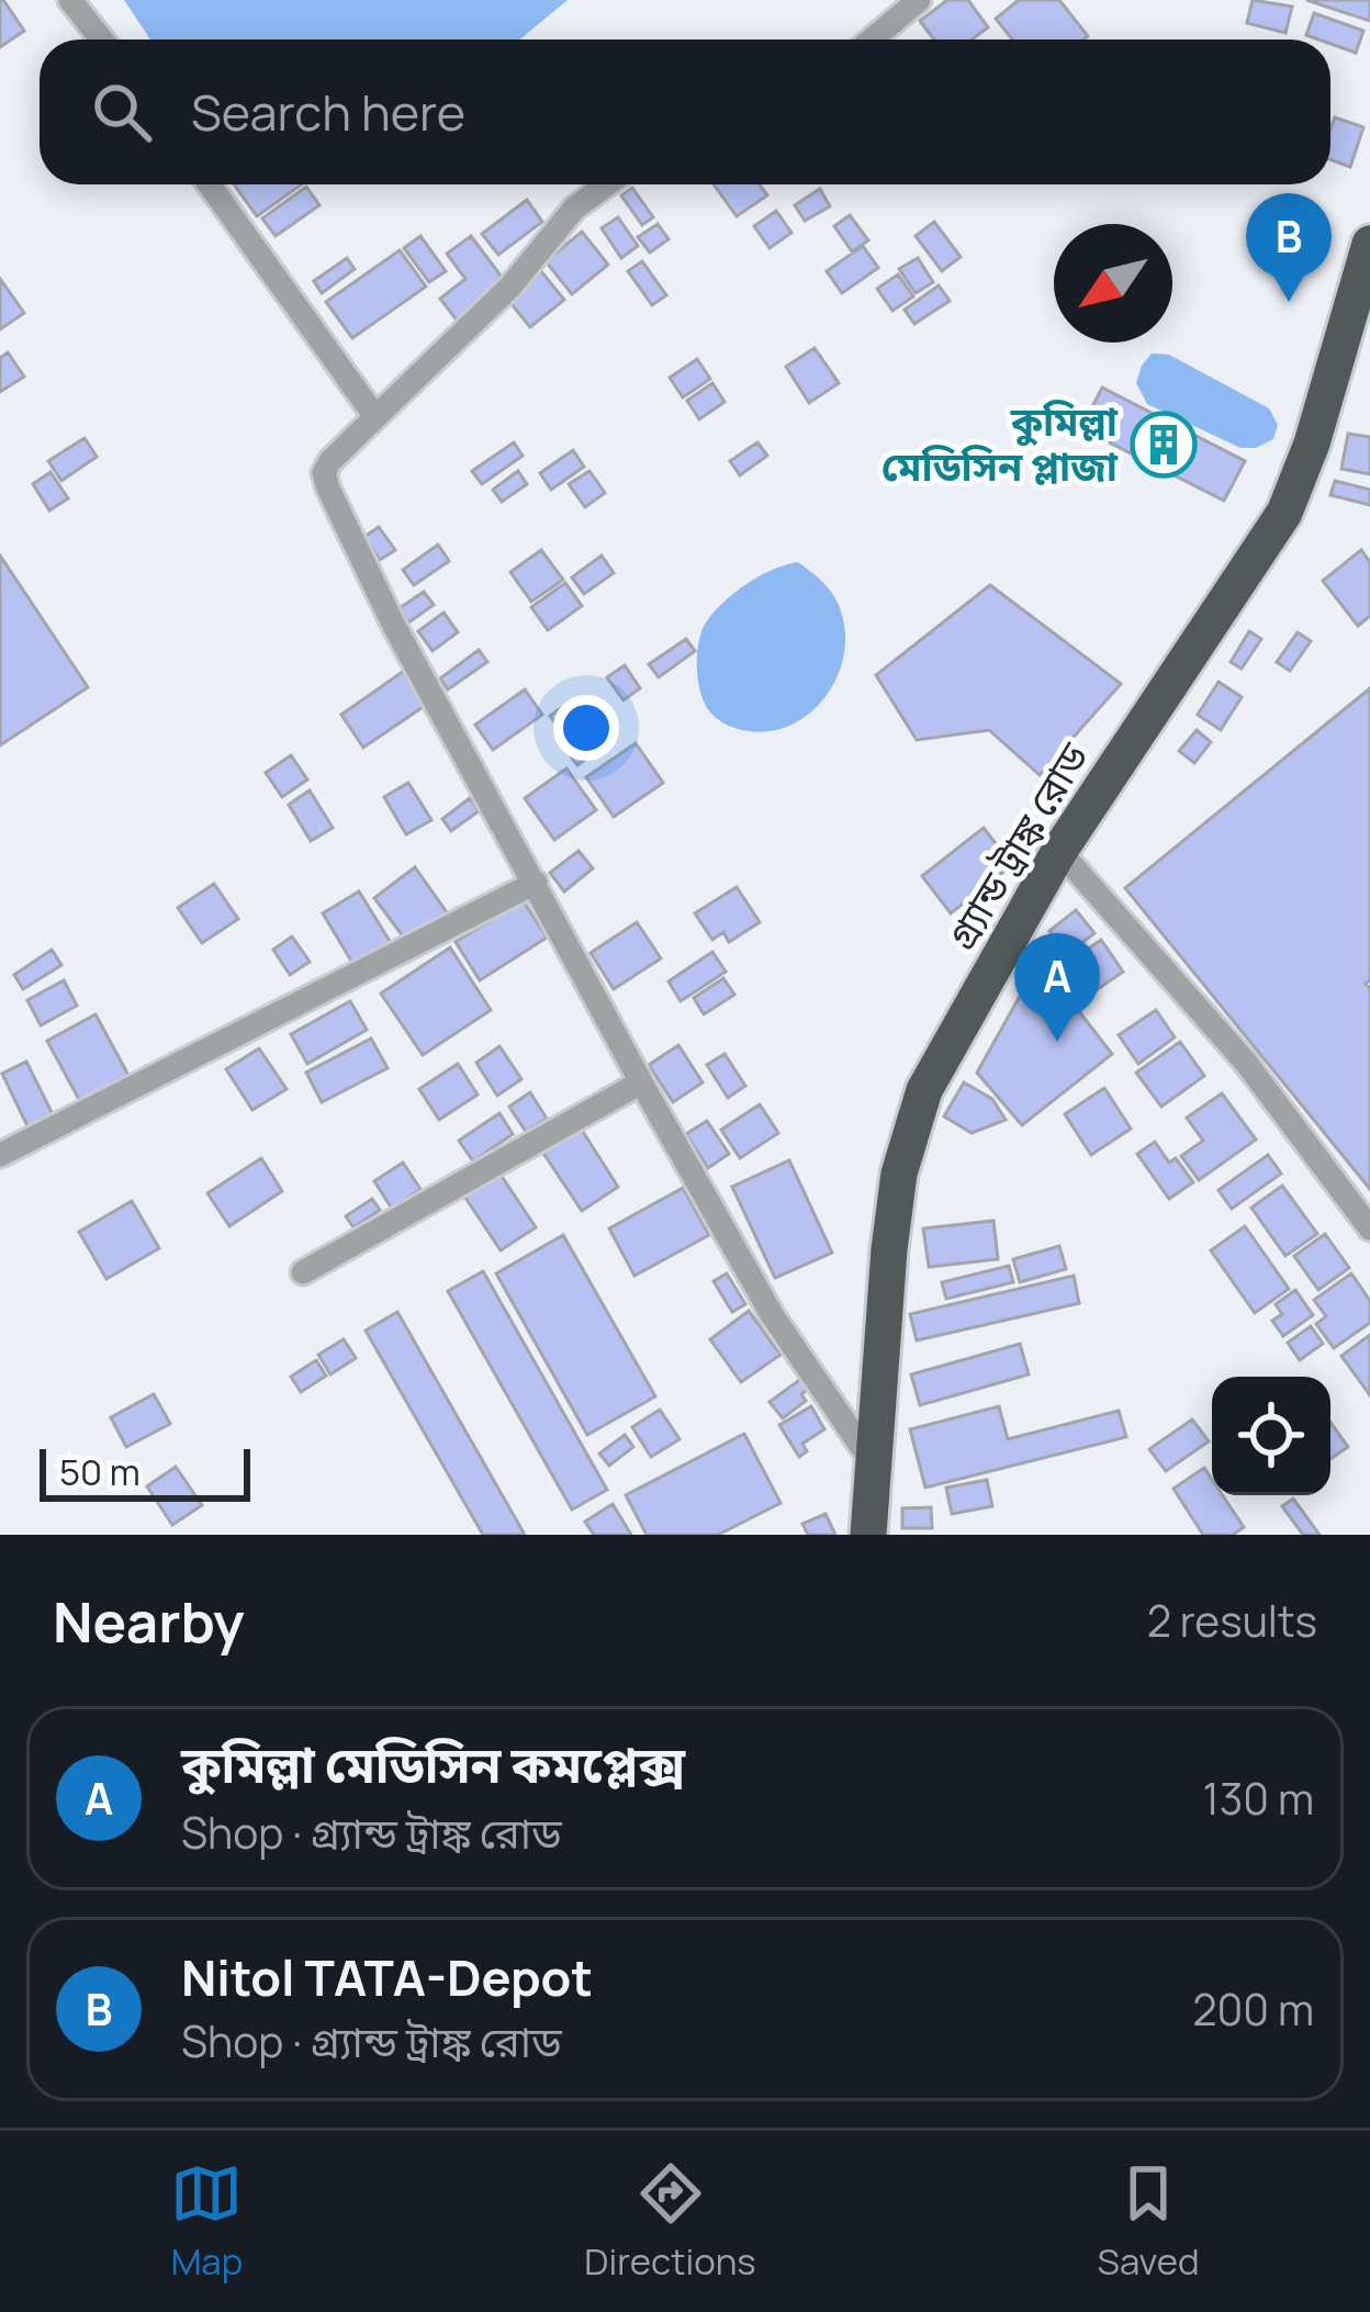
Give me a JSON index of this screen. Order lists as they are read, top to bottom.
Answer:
{
  "streets": {
    "highway": ["গ্র্যান্ড ট্রাঙ্ক রোড"]
  },
  "places": {
    "building": ["কুমিল্লা মেডিসিন প্লাজা"]
  },
  "scale_bar": "50 m",
  "north": "bottom left",
  "page": {
    "search": "Search here",
    "pins": ["B", "A"],
    "scale": "50 m",
    "heading": ["Nearby", "2 results"],
    "list": [
      {
        "mark": "A",
        "name": "কুমিল্লা মেডিসিন কমপ্লেক্স",
        "note": "Shop · গ্র্যান্ড ট্রাঙ্ক রোড",
        "value": "130 m"
      },
      {
        "mark": "B",
        "name": "Nitol TATA-Depot",
        "note": "Shop · গ্র্যান্ড ট্রাঙ্ক রোড",
        "value": "200 m"
      }
    ],
    "nav": ["Map", "Directions", "Saved"]
  }
}
